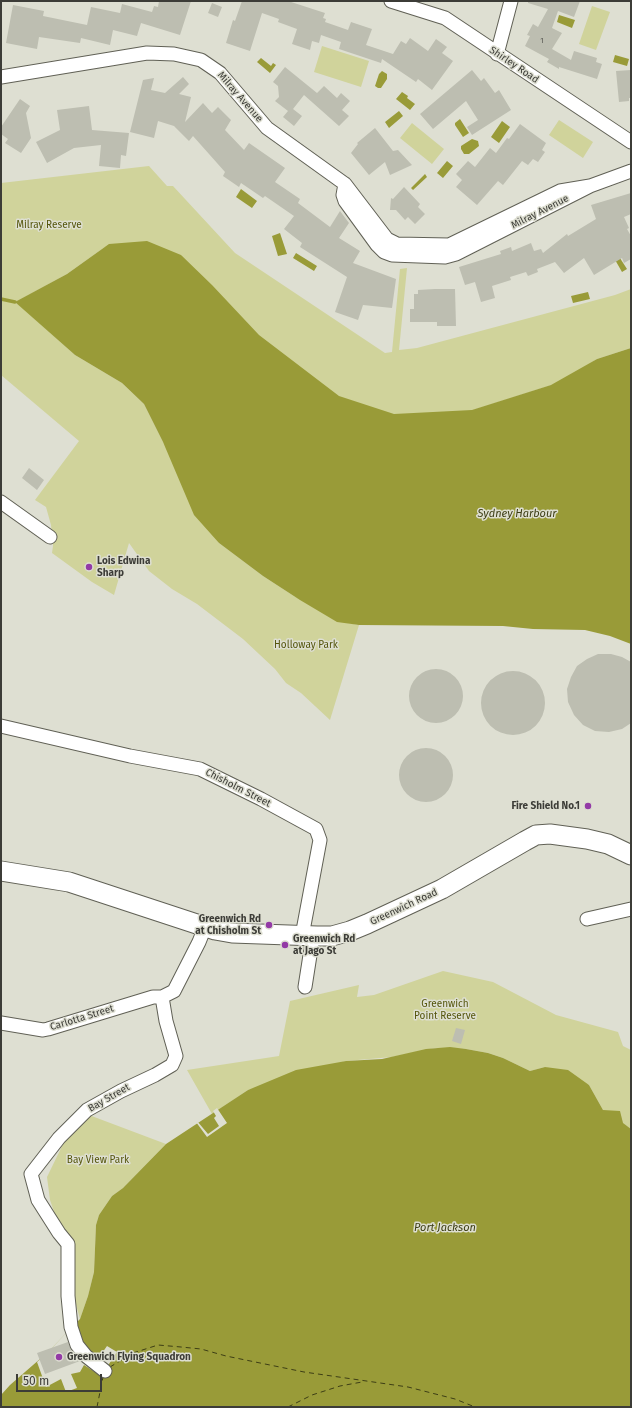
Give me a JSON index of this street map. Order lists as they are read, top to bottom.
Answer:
{
  "streets": {
    "street": [
      "Shirley Road",
      "Milray Avenue",
      "Chisholm Street",
      "Greenwich Road",
      "Carlotta Street",
      "Bay Street"
    ]
  },
  "crossings": [
    ["Chisholm Street", "Greenwich Road"],
    ["Carlotta Street", "Bay Street"]
  ],
  "water": ["Sydney Harbour", "Port Jackson"],
  "parks": [
    "Milray Reserve",
    "Holloway Park",
    "Greenwich Point Reserve",
    "Bay View Park"
  ],
  "places": [
    "Lois Edwina Sharp",
    "Fire Shield No.1",
    "Greenwich Rd at Chisholm St",
    "Greenwich Rd at Jago St",
    "Greenwich Flying Squadron"
  ],
  "house_numbers": ["1"],
  "scale_bar": "50 m"
}
